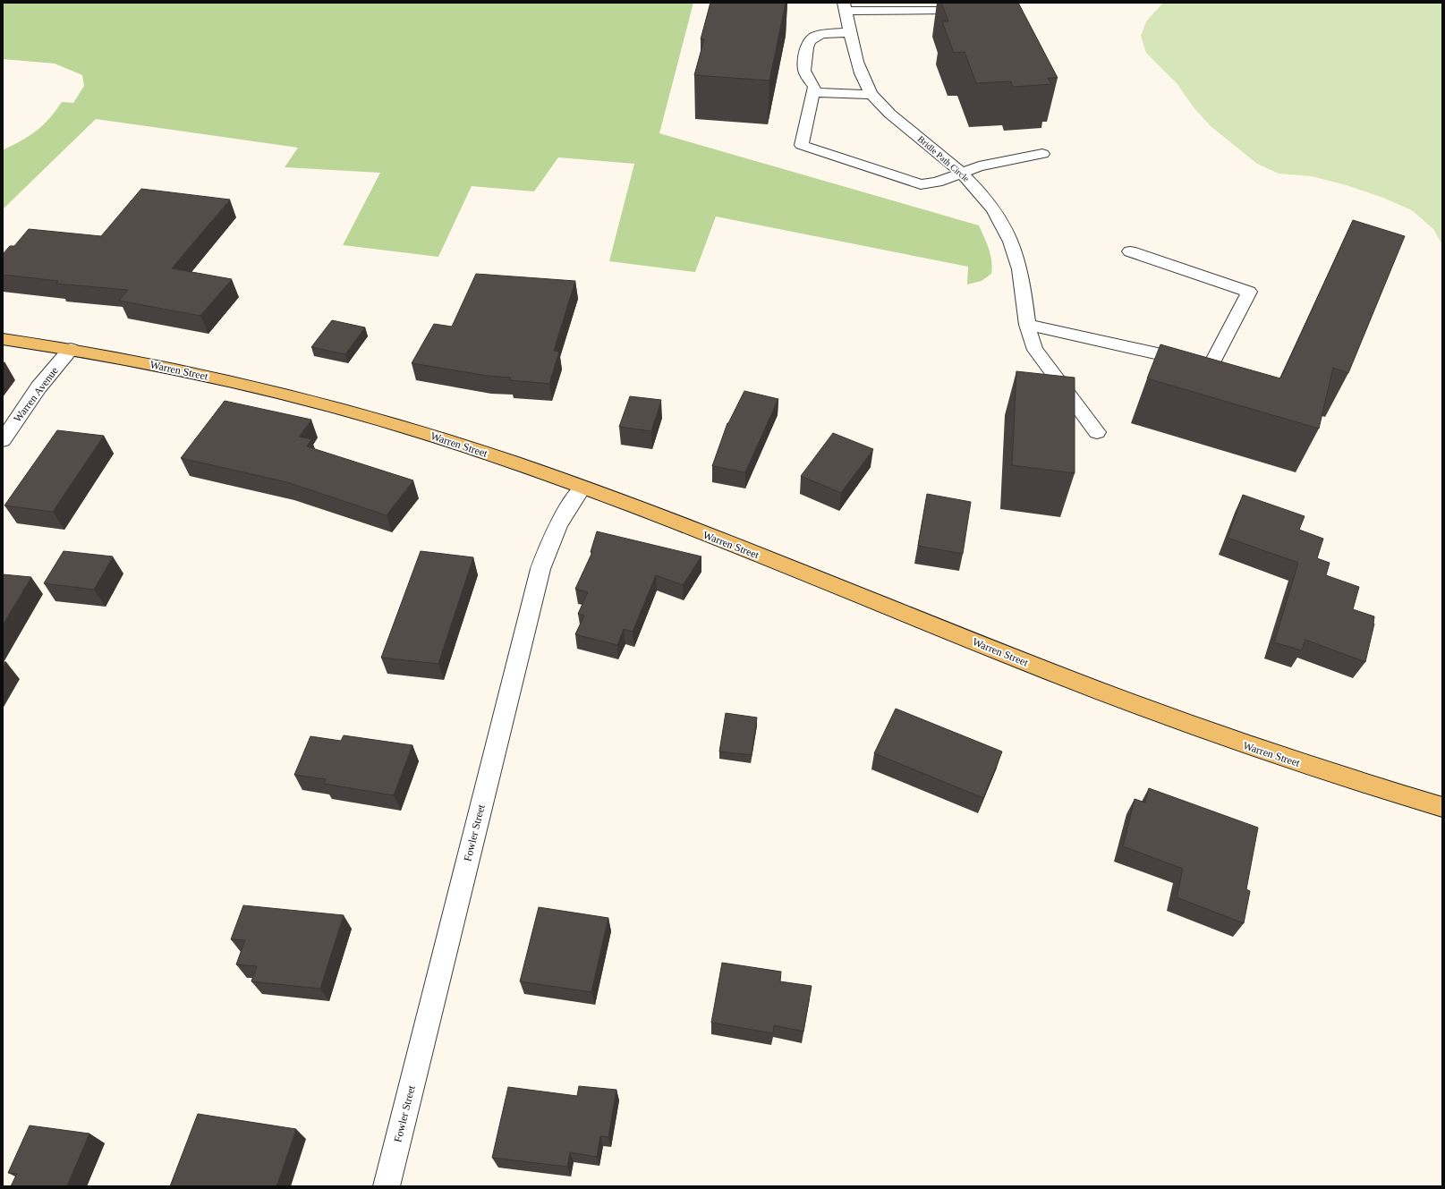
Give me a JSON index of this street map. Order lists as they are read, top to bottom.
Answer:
{
  "streets": {
    "main road": ["Warren Street"],
    "street": ["Bridle Path Circle", "Warren Avenue", "Fowler Street"]
  },
  "crossings": [
    ["Warren Street", "Warren Avenue"],
    ["Warren Street", "Fowler Street"]
  ]
}
